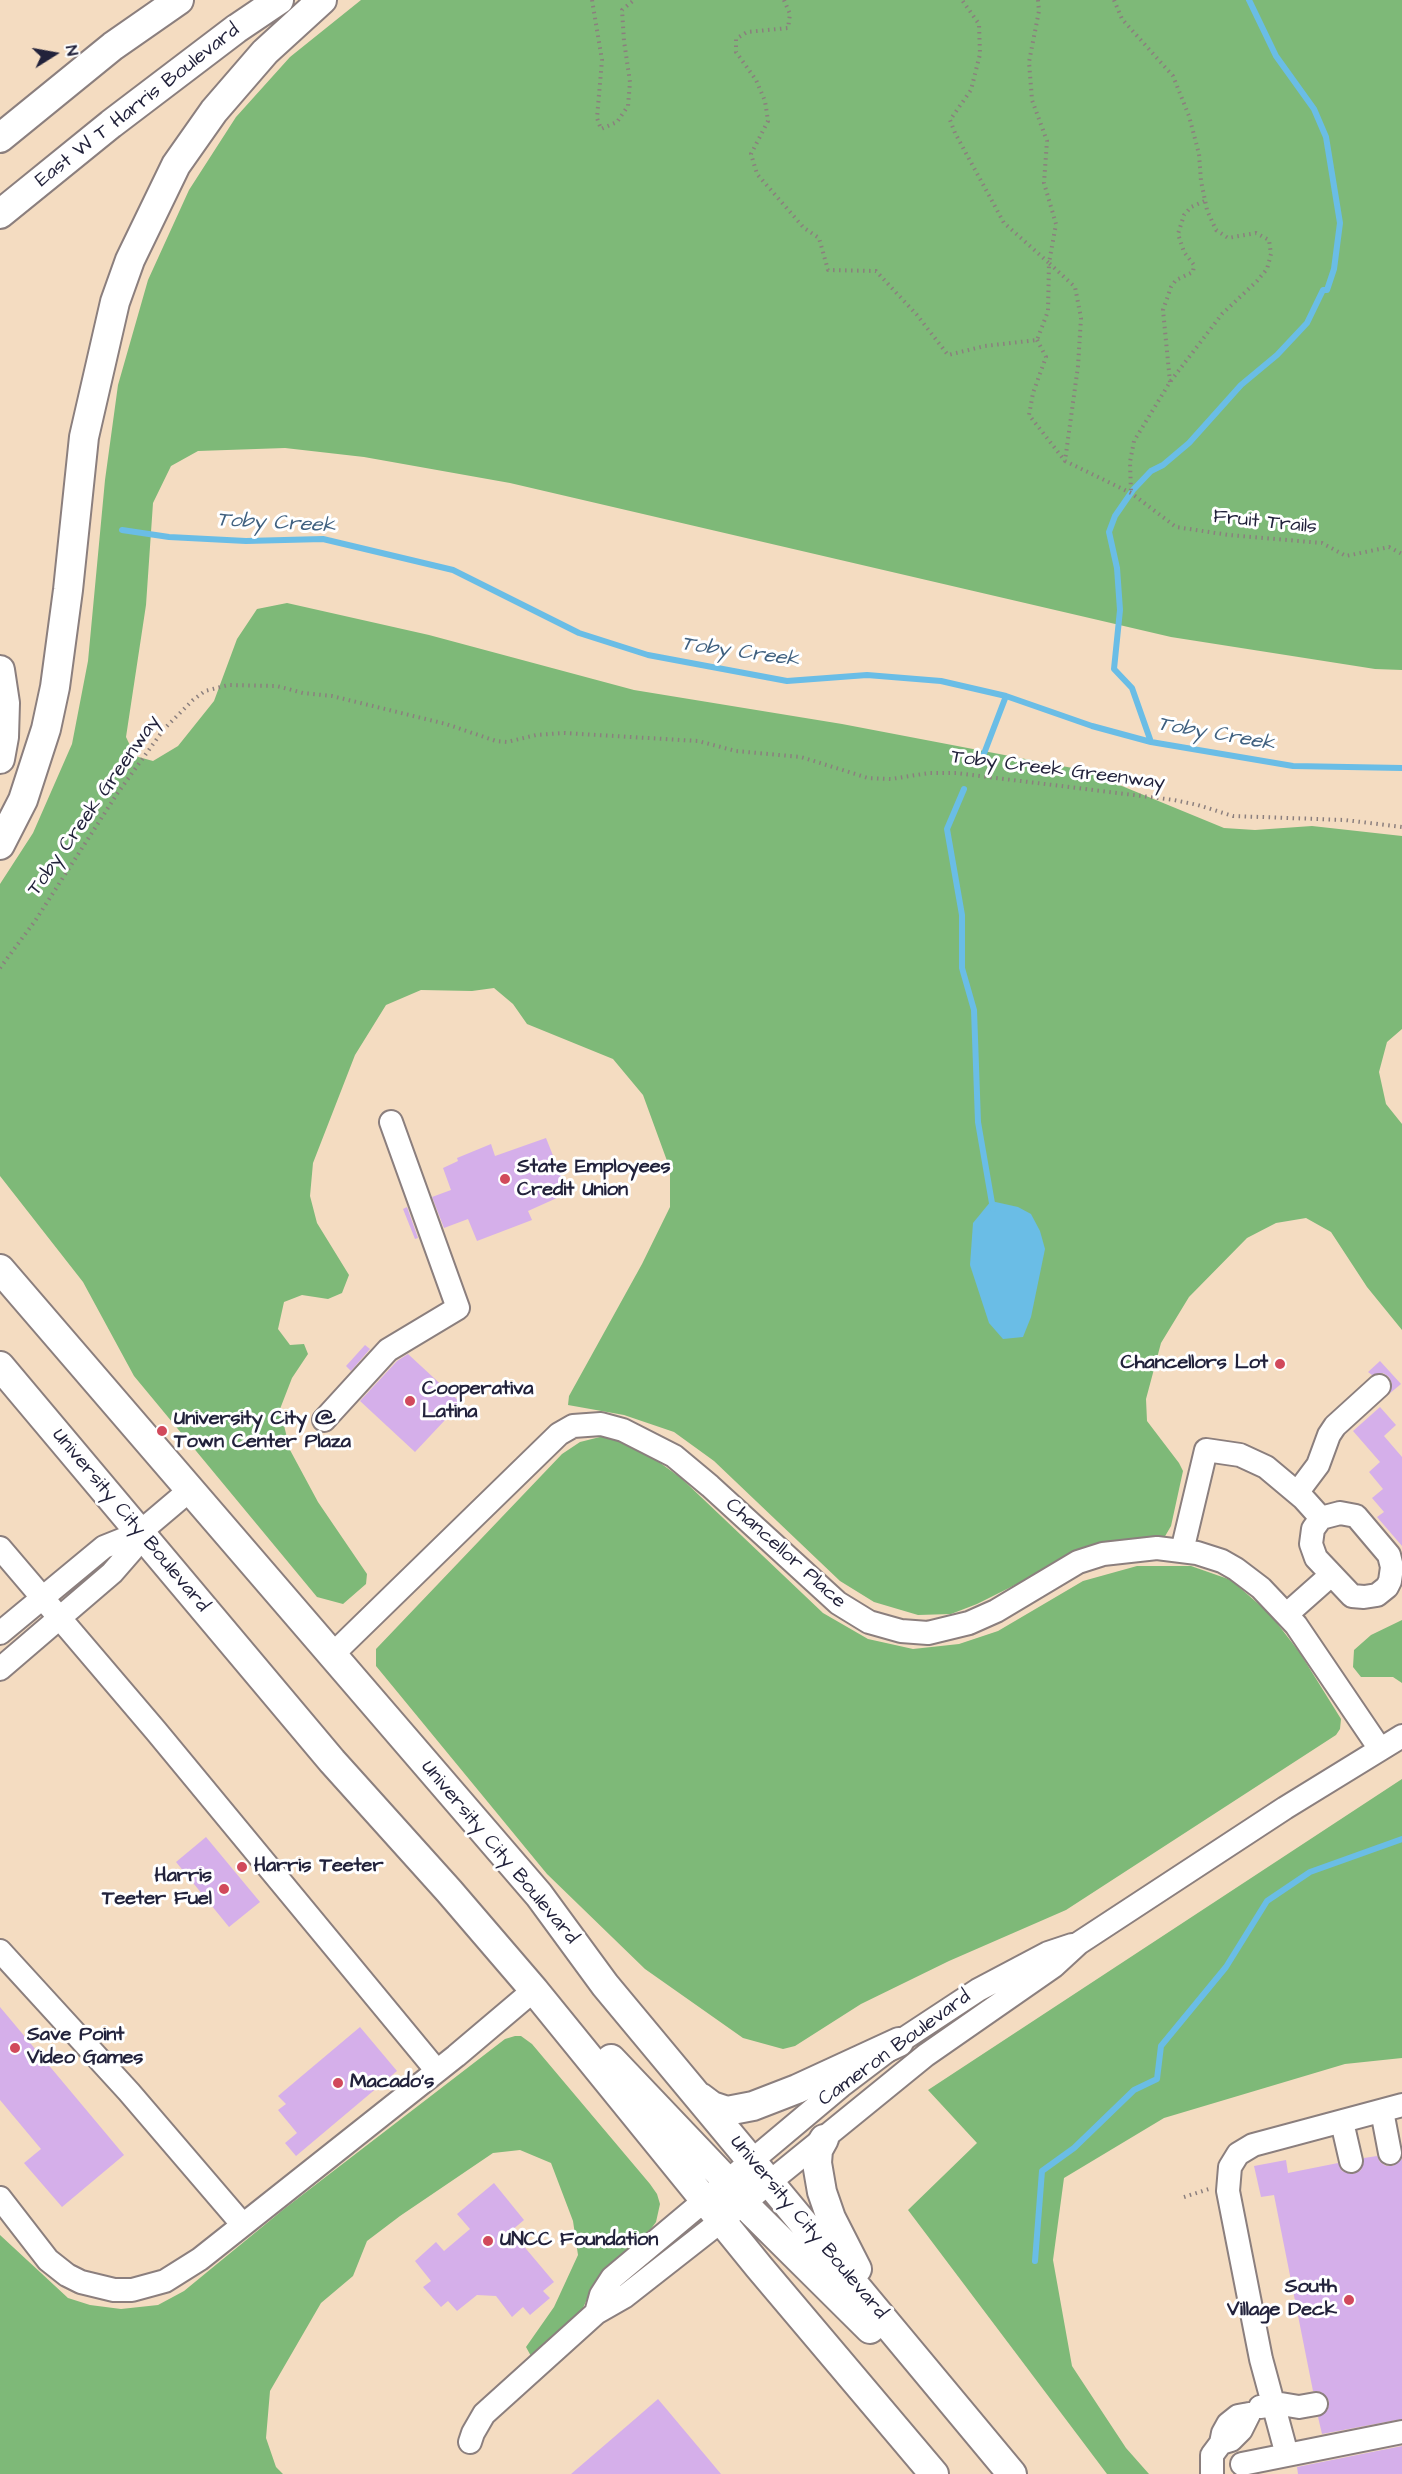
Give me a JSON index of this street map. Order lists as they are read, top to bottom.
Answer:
{
  "streets": {
    "main road": ["East W T Harris Boulevard", "University City Boulevard"],
    "street": ["Chancellor Place", "Cameron Boulevard"],
    "path": ["Fruit Trails", "Toby Creek Greenway"]
  },
  "crossings": [
    ["University City Boulevard", "Chancellor Place"],
    ["University City Boulevard", "Cameron Boulevard"],
    ["Chancellor Place", "Cameron Boulevard"]
  ],
  "water": ["Toby Creek"],
  "places": [
    "State Employees Credit Union",
    "Chancellors Lot",
    "Cooperativa Latina",
    "University City @ Town Center Plaza",
    "Harris Teeter",
    "Harris Teeter Fuel",
    "Save Point Video Games",
    "Macado's",
    "UNCC Foundation",
    "South Village Deck"
  ],
  "north": "right"
}
